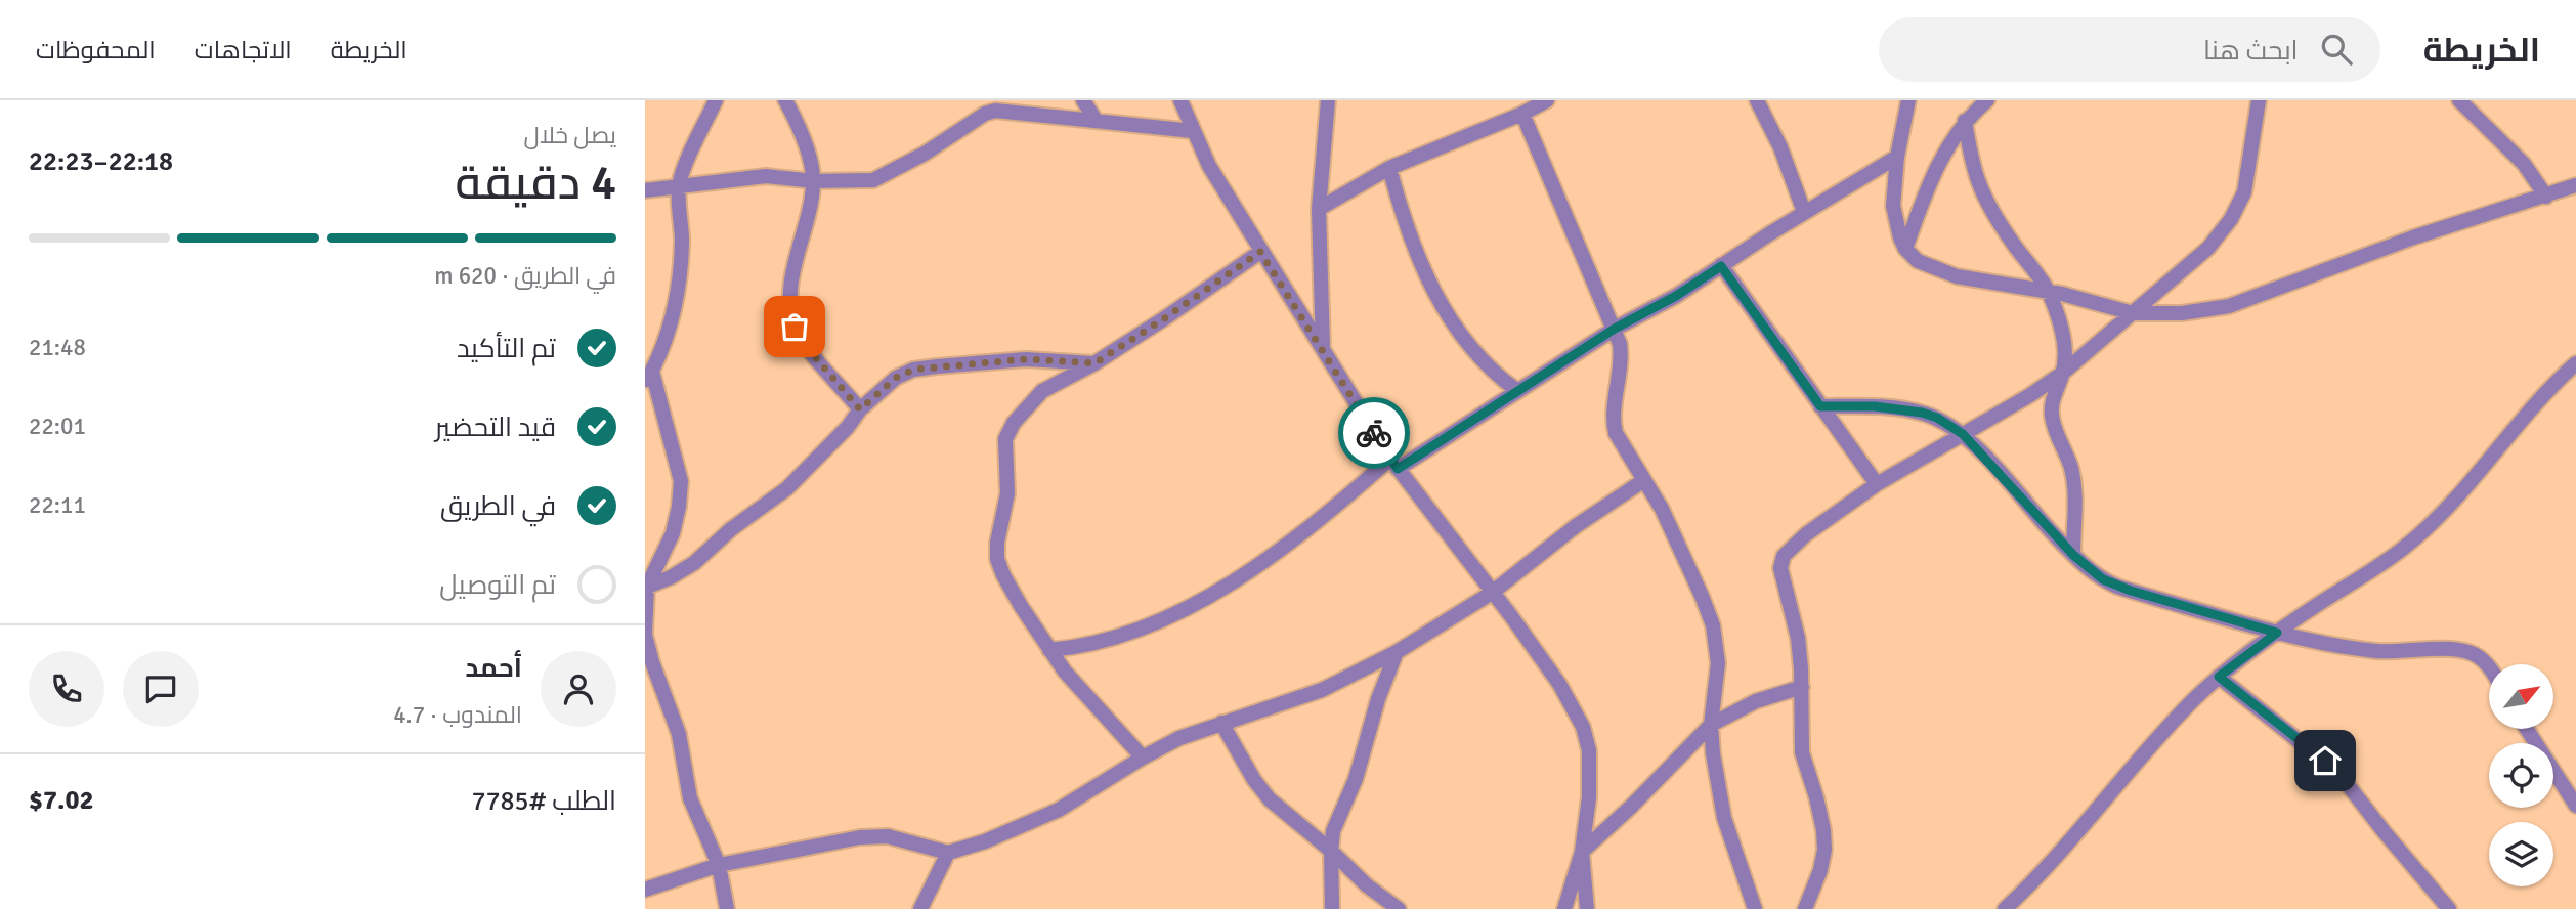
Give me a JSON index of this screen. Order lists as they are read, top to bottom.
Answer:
{
  "north": "top right",
  "page": {
    "header": "الخريطة",
    "search": "ابحث هنا",
    "nav": ["الخريطة", "الاتجاهات", "المحفوظات"],
    "heading": ["4 دقيقة", "يصل خلال", "22:18–22:23"],
    "panel": [
      "أحمد",
      "المندوب · 4.7",
      "الطلب #7785",
      "$7.02"
    ],
    "bar": "في الطريق · 620 m",
    "list": [
      ["تم التأكيد", "21:48"],
      ["قيد التحضير", "22:01"],
      ["في الطريق", "22:11"],
      "تم التوصيل"
    ]
  }
}
